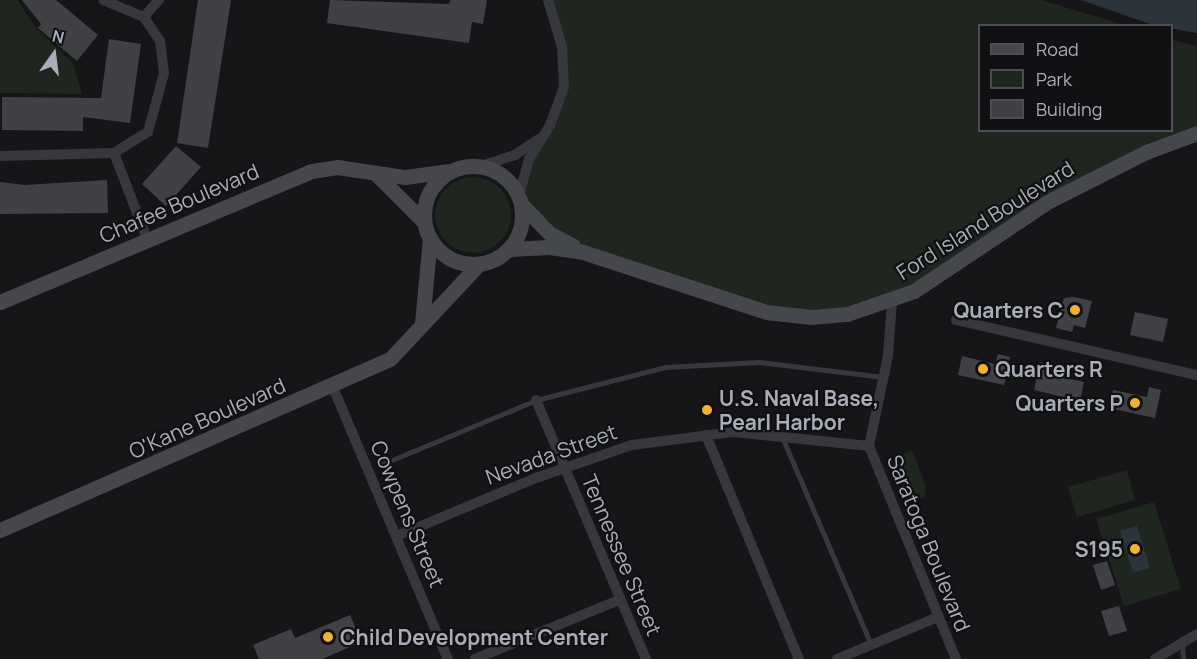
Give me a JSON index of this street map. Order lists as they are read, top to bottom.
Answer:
{
  "streets": {
    "street": [
      "Chafee Boulevard",
      "Ford Island Boulevard",
      "O'Kane Boulevard",
      "Nevada Street",
      "Cowpens Street",
      "Saratoga Boulevard",
      "Tennessee Street"
    ]
  },
  "crossings": [
    ["Chafee Boulevard", "Ford Island Boulevard"],
    ["Chafee Boulevard", "O'Kane Boulevard"],
    ["Ford Island Boulevard", "O'Kane Boulevard"],
    ["Ford Island Boulevard", "Saratoga Boulevard"],
    ["O'Kane Boulevard", "Cowpens Street"],
    ["Nevada Street", "Cowpens Street"],
    ["Nevada Street", "Saratoga Boulevard"],
    ["Nevada Street", "Tennessee Street"]
  ],
  "places": [
    "Quarters C",
    "Quarters R",
    "Quarters P",
    "U.S. Naval Base, Pearl Harbor",
    "S195",
    "Child Development Center"
  ],
  "legend": ["Road", "Park", "Building"],
  "north": "top"
}
